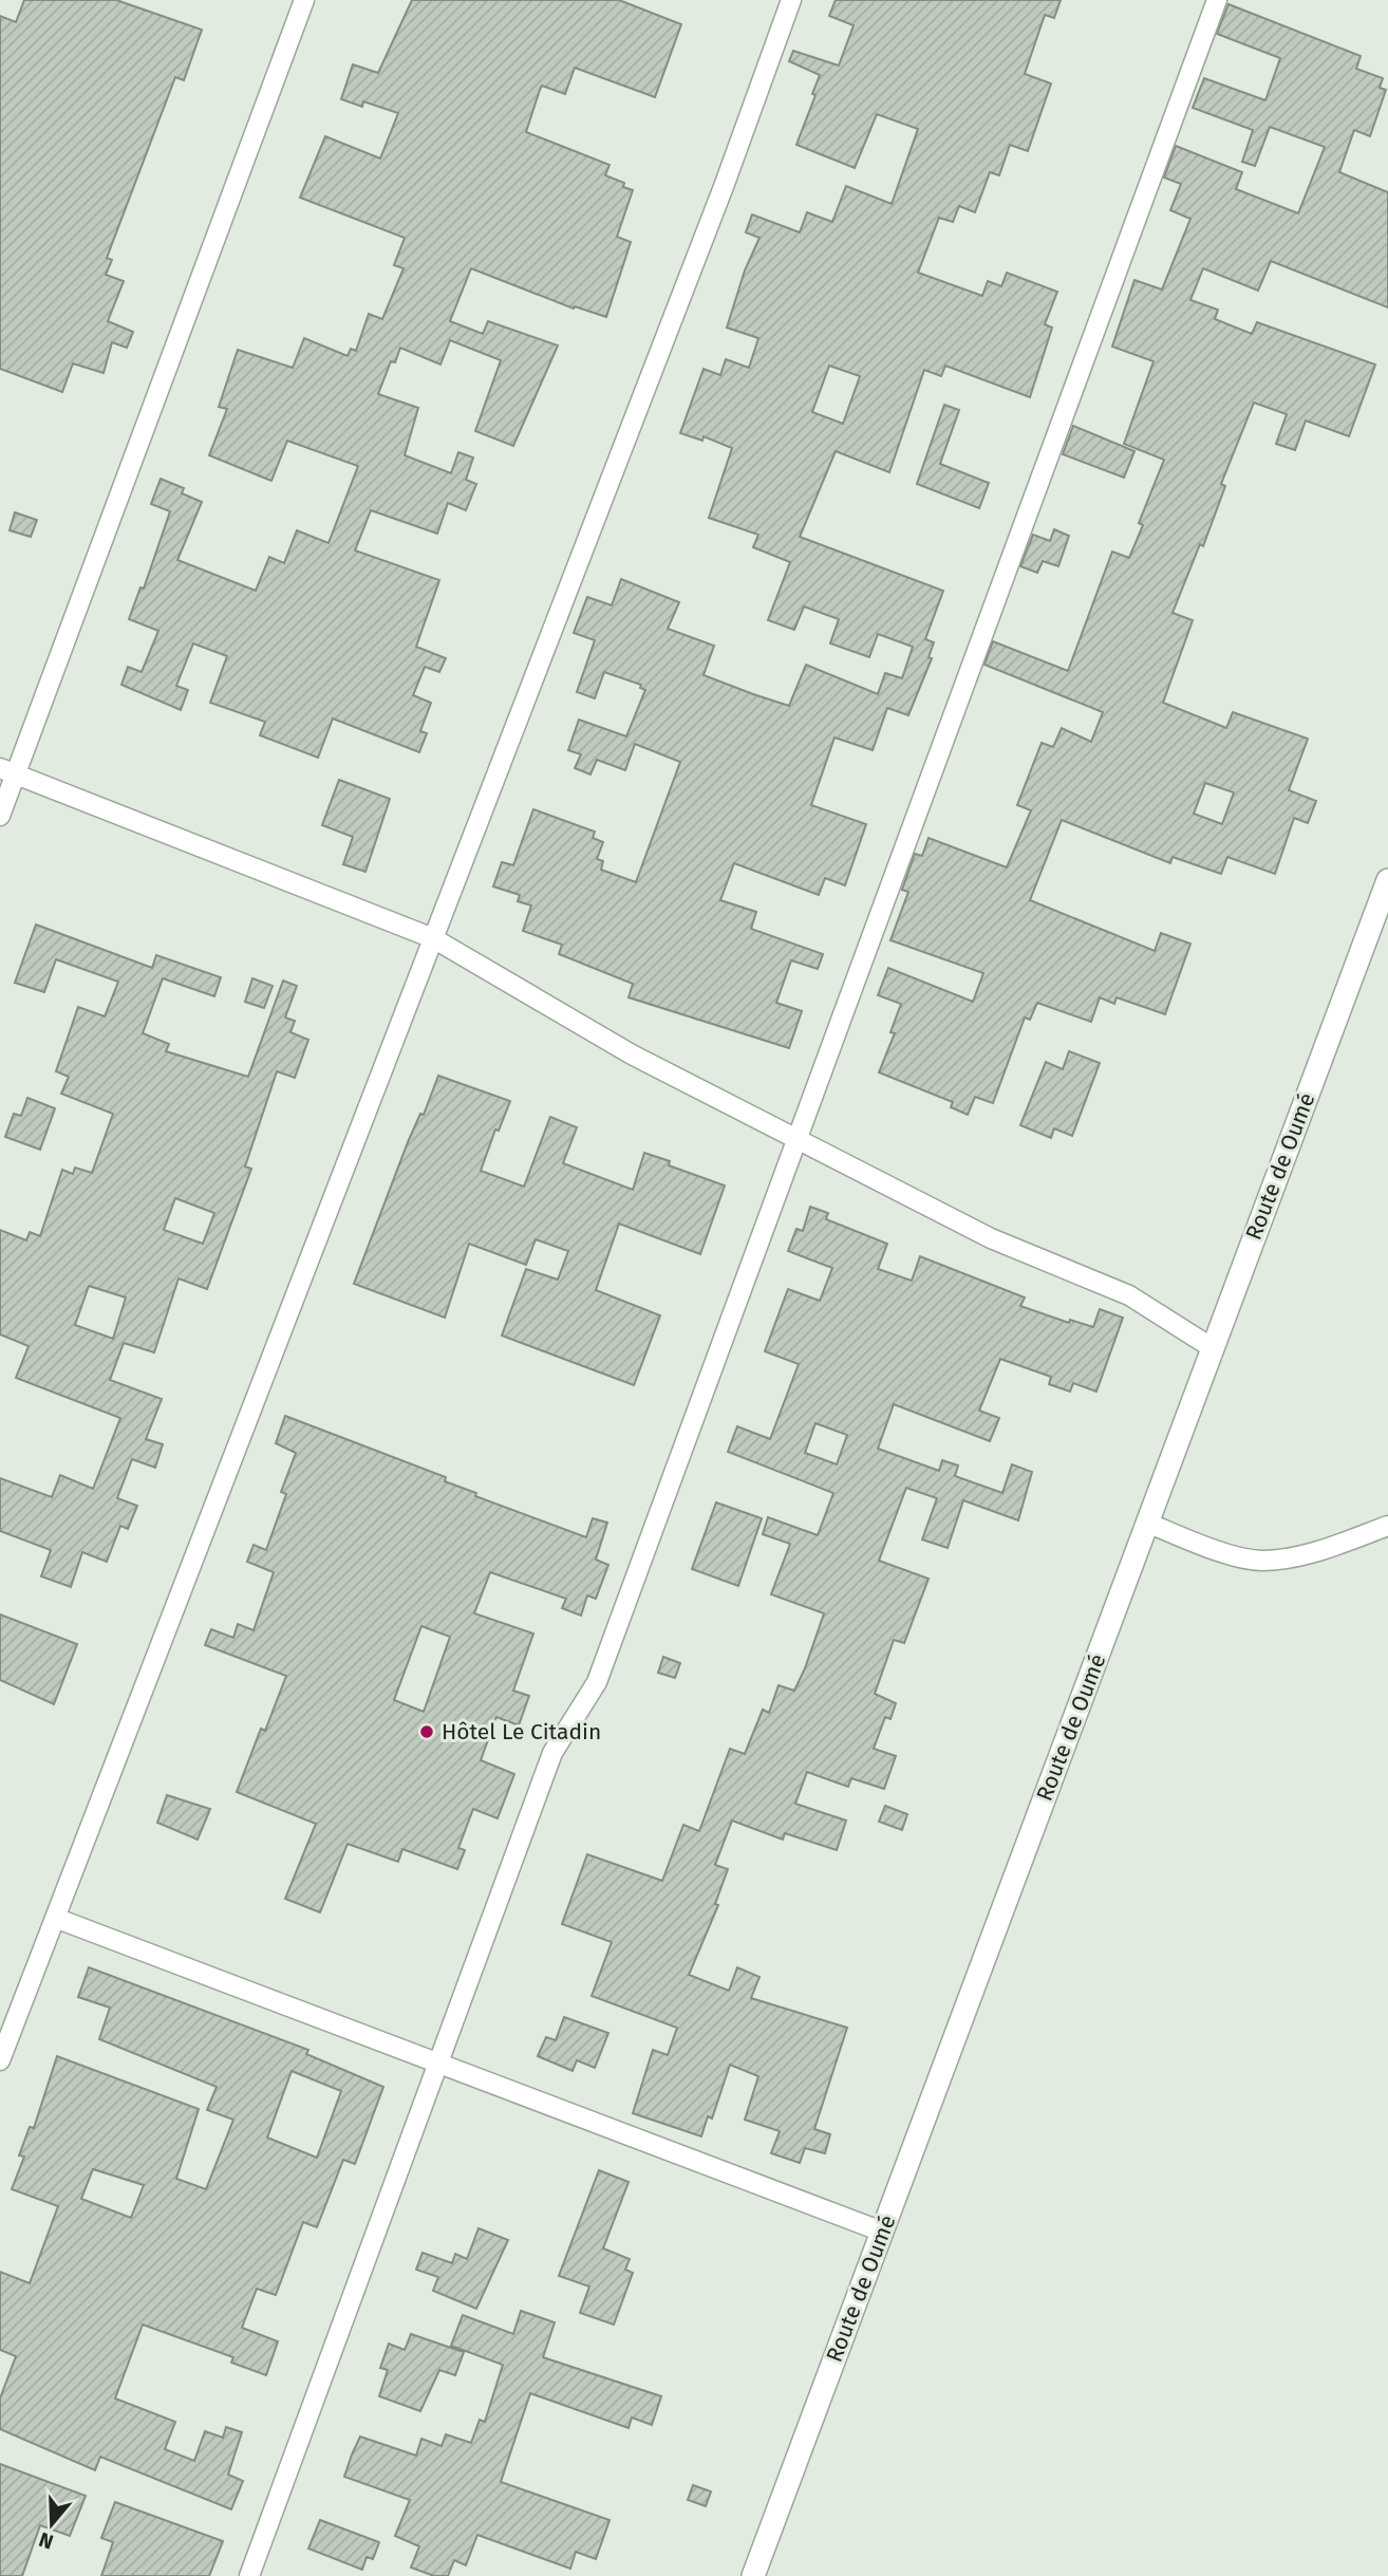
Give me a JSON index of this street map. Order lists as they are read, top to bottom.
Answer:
{
  "streets": {
    "street": ["Route de Oumé"]
  },
  "places": ["Hôtel Le Citadin"],
  "north": "bottom"
}
